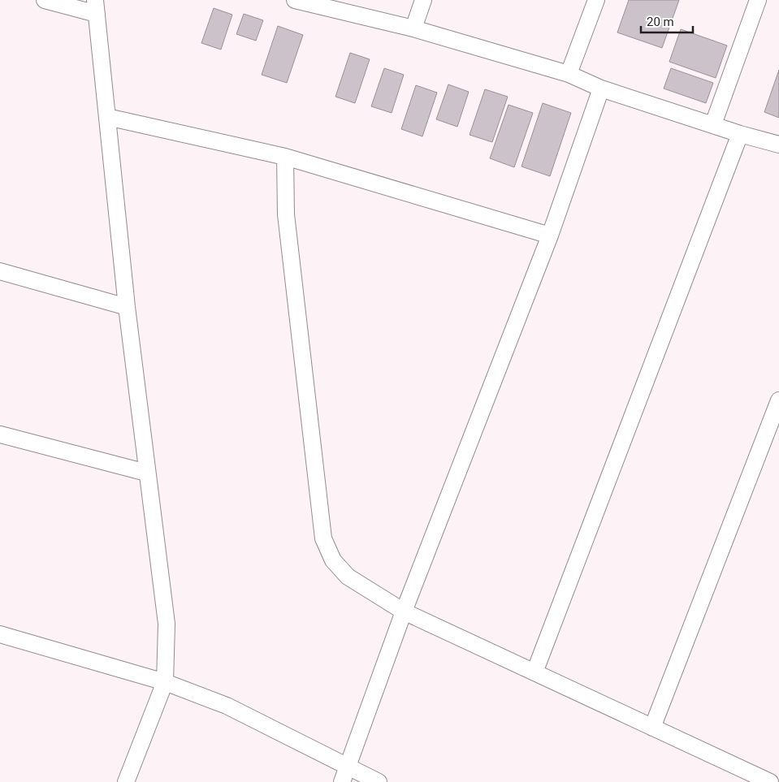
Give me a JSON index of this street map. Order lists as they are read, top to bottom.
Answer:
{
  "scale_bar": "20 m"
}
